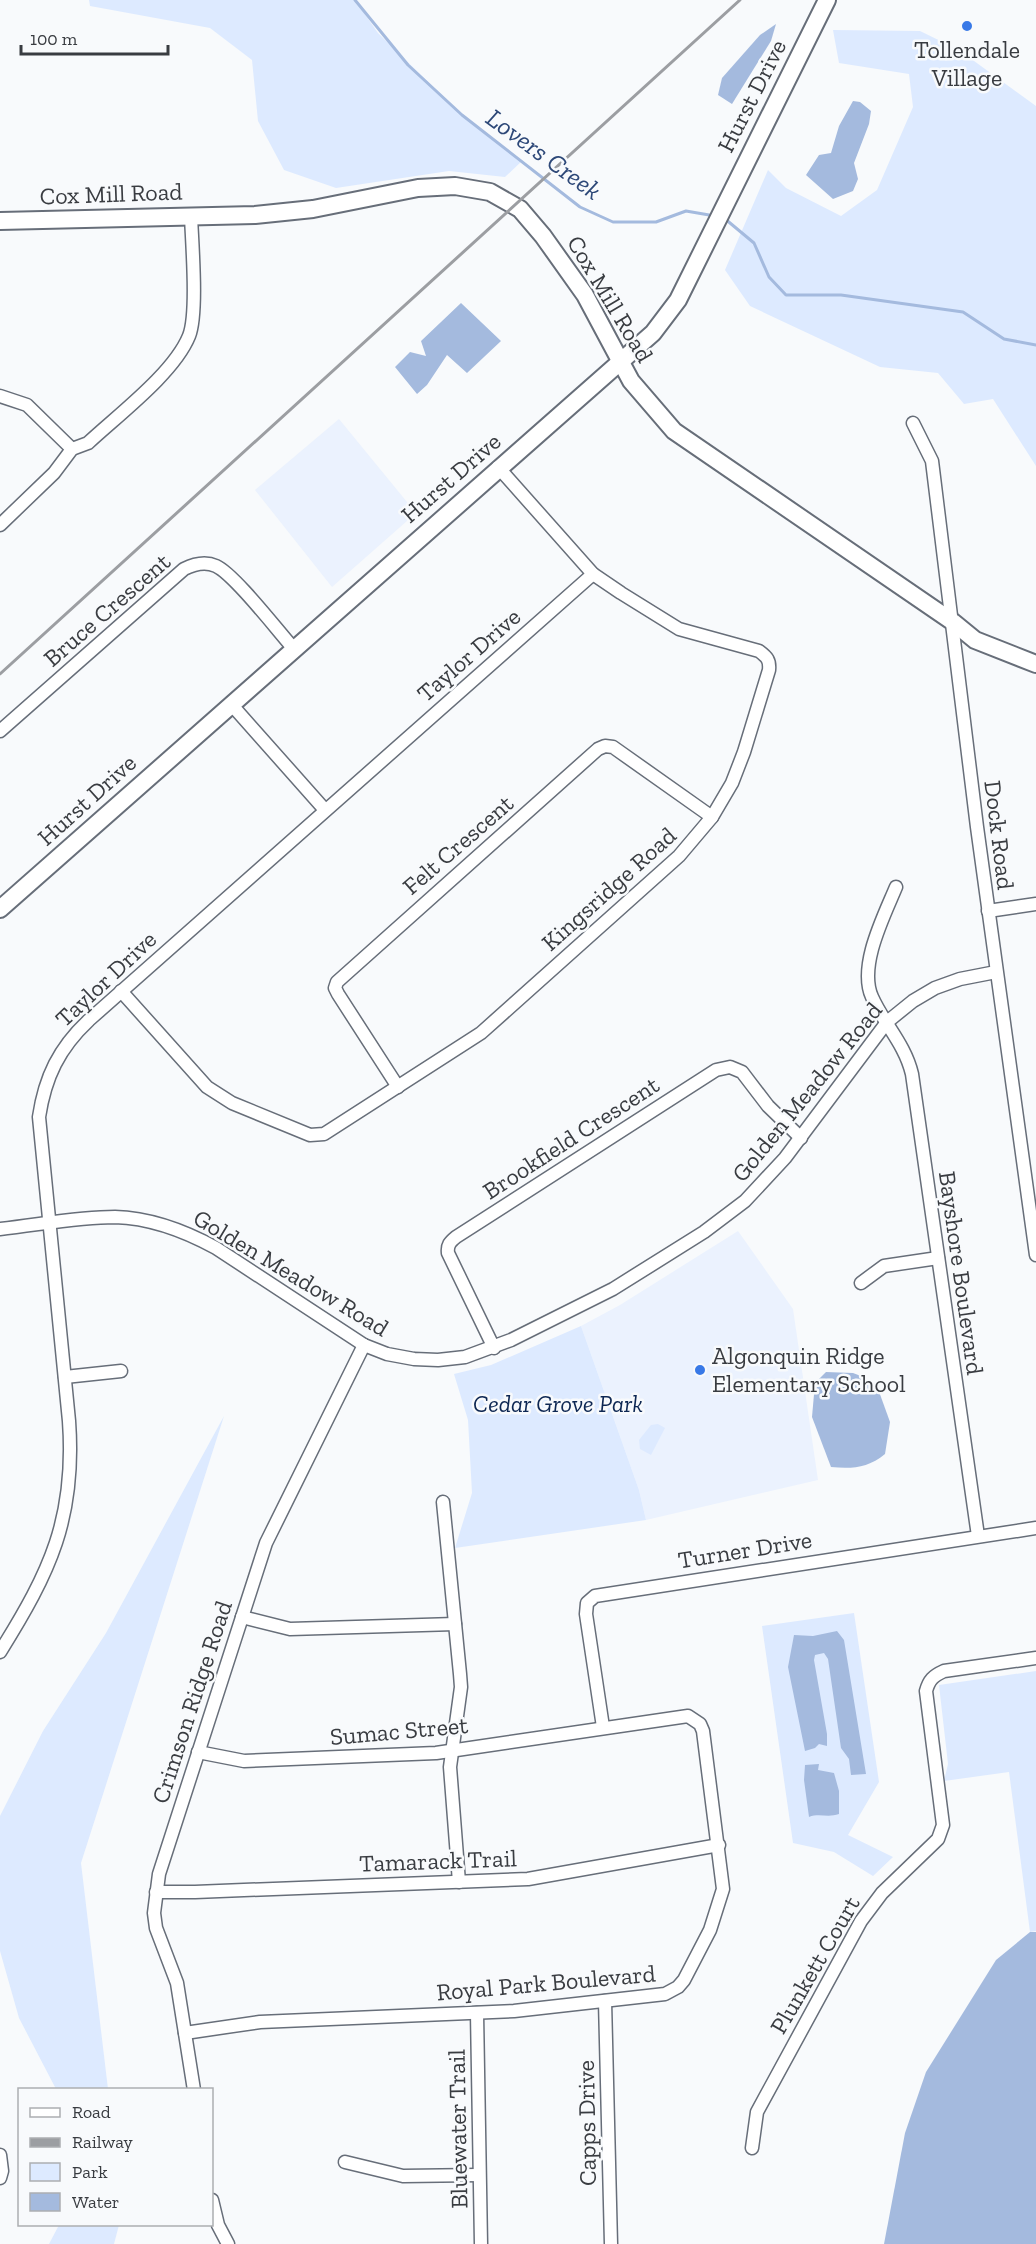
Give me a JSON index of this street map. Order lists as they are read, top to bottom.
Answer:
{
  "streets": {
    "street": [
      "Hurst Drive",
      "Cox Mill Road",
      "Bruce Crescent",
      "Taylor Drive",
      "Dock Road",
      "Felt Crescent",
      "Kingsridge Road",
      "Golden Meadow Road",
      "Brookfield Crescent",
      "Bayshore Boulevard",
      "Turner Drive",
      "Crimson Ridge Road",
      "Sumac Street",
      "Tamarack Trail",
      "Plunkett Court",
      "Royal Park Boulevard",
      "Capps Drive",
      "Bluewater Trail"
    ]
  },
  "crossings": [
    ["Hurst Drive", "Cox Mill Road"],
    ["Hurst Drive", "Bruce Crescent"],
    ["Hurst Drive", "Kingsridge Road"],
    ["Cox Mill Road", "Dock Road"],
    ["Taylor Drive", "Kingsridge Road"],
    ["Taylor Drive", "Golden Meadow Road"],
    ["Dock Road", "Golden Meadow Road"],
    ["Felt Crescent", "Kingsridge Road"],
    ["Golden Meadow Road", "Brookfield Crescent"],
    ["Golden Meadow Road", "Bayshore Boulevard"],
    ["Golden Meadow Road", "Crimson Ridge Road"],
    ["Bayshore Boulevard", "Turner Drive"],
    ["Turner Drive", "Sumac Street"],
    ["Turner Drive", "Royal Park Boulevard"],
    ["Crimson Ridge Road", "Sumac Street"],
    ["Crimson Ridge Road", "Tamarack Trail"],
    ["Crimson Ridge Road", "Royal Park Boulevard"],
    ["Sumac Street", "Royal Park Boulevard"],
    ["Tamarack Trail", "Royal Park Boulevard"],
    ["Royal Park Boulevard", "Capps Drive"],
    ["Royal Park Boulevard", "Bluewater Trail"]
  ],
  "water": ["Lovers Creek"],
  "parks": ["Cedar Grove Park"],
  "places": ["Tollendale Village", "Algonquin Ridge Elementary School"],
  "legend": [
    "Road",
    "Railway",
    "Park",
    "Water"
  ],
  "scale_bar": "100 m"
}
